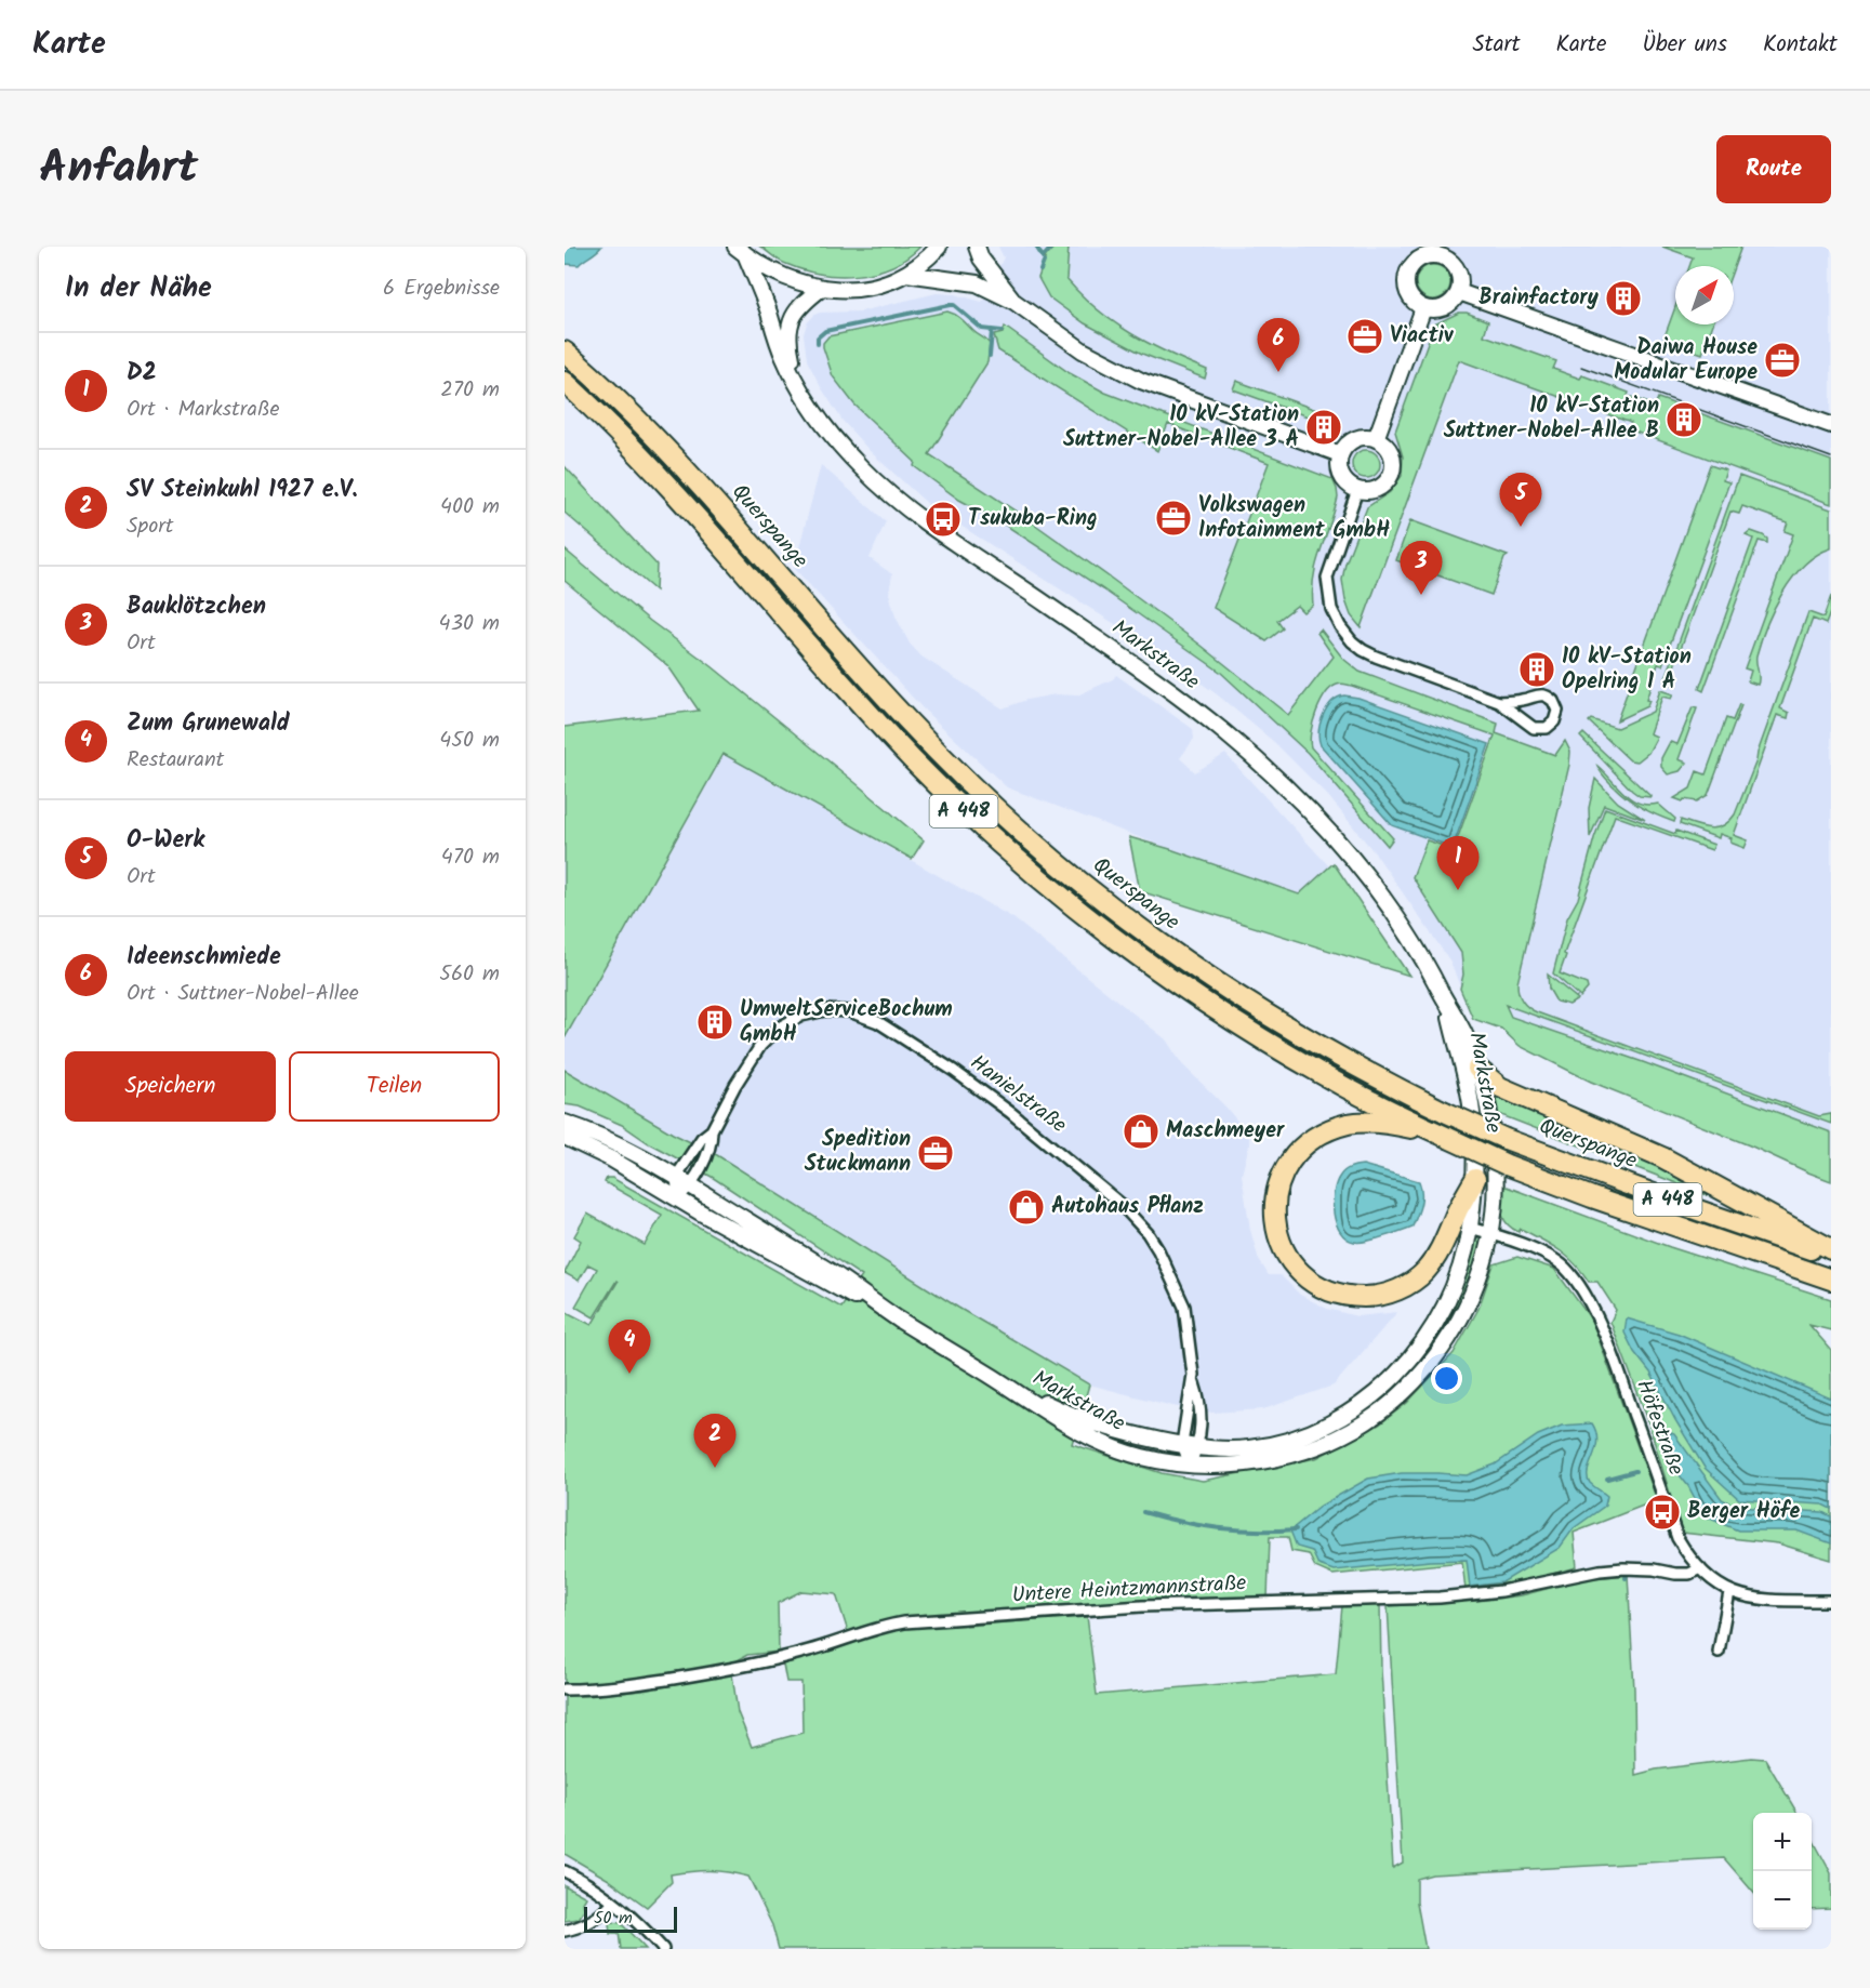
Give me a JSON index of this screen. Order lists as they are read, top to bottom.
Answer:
{
  "streets": {
    "highway": ["Querspange", "A 448"],
    "main road": ["Markstraße"],
    "street": ["Hanielstraße", "Höfestraße", "Untere Heintzmannstraße"]
  },
  "crossings": [
    ["Markstraße", "Hanielstraße"],
    ["Markstraße", "Höfestraße"],
    ["Höfestraße", "Untere Heintzmannstraße"]
  ],
  "places": {
    "building": [
      "Brainfactory",
      "10 kV-Station Suttner-Nobel-Allee B",
      "10 kV-Station Suttner-Nobel-Allee 3 A",
      "10 kV-Station Opelring 1 A",
      "UmweltServiceBochum GmbH"
    ],
    "office": [
      "Viactiv",
      "Daiwa House Modular Europe",
      "Volkswagen Infotainment GmbH",
      "Spedition Stuckmann"
    ],
    "bus stop": ["Tsukuba-Ring", "Berger Höfe"],
    "shop": ["Maschmeyer", "Autohaus Pflanz"]
  },
  "scale_bar": "50 m",
  "north": "top right",
  "page": {
    "header": "Karte",
    "nav": [
      "Start",
      "Karte",
      "Über uns",
      "Kontakt"
    ],
    "title": "Anfahrt",
    "buttons": [
      "Route",
      ["Speichern", "Teilen"]
    ],
    "heading": ["In der Nähe", "6 Ergebnisse"],
    "pins": [
      "6",
      "5",
      "3",
      "1",
      "4",
      "2"
    ],
    "list": [
      {
        "mark": "1",
        "name": "D2",
        "note": "Ort · Markstraße",
        "value": "270 m"
      },
      {
        "mark": "2",
        "name": "SV Steinkuhl 1927 e.V.",
        "note": "Sport",
        "value": "400 m"
      },
      {
        "mark": "3",
        "name": "Bauklötzchen",
        "note": "Ort",
        "value": "430 m"
      },
      {
        "mark": "4",
        "name": "Zum Grunewald",
        "note": "Restaurant",
        "value": "450 m"
      },
      {
        "mark": "5",
        "name": "O-Werk",
        "note": "Ort",
        "value": "470 m"
      },
      {
        "mark": "6",
        "name": "Ideenschmiede",
        "note": "Ort · Suttner-Nobel-Allee",
        "value": "560 m"
      }
    ],
    "map_buttons": ["+", "−"],
    "scale": "50 m"
  }
}
